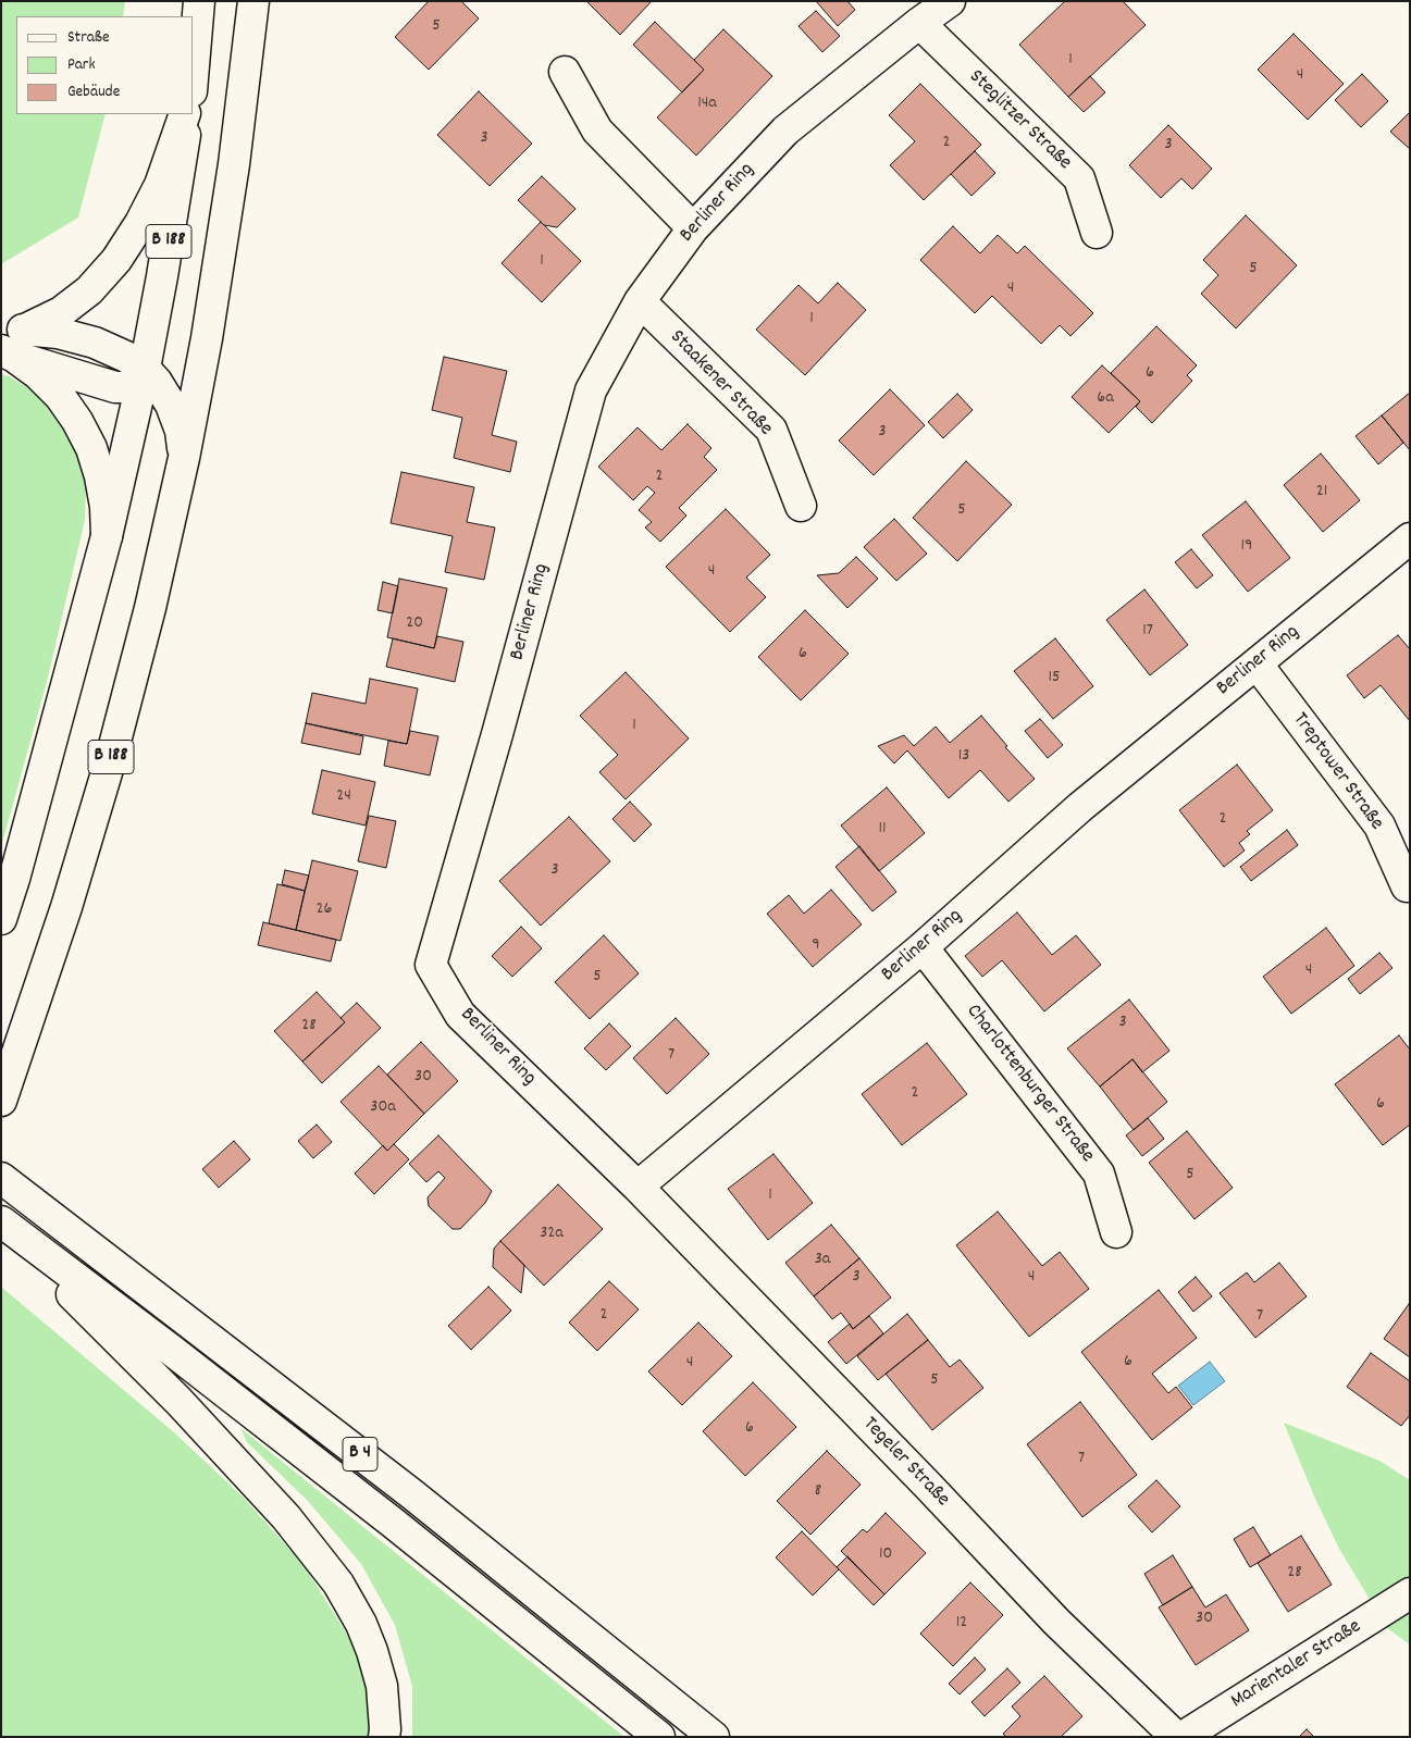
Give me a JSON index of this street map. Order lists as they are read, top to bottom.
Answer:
{
  "streets": {
    "main road": [
      "Steglitzer Straße",
      "Berliner Ring",
      "B 188",
      "Staakener Straße",
      "Treptower Straße",
      "Charlottenburger Straße",
      "B 4",
      "Tegeler Straße",
      "Marientaler Straße"
    ]
  },
  "crossings": [
    ["Steglitzer Straße", "Berliner Ring"],
    ["Berliner Ring", "Staakener Straße"],
    ["Berliner Ring", "Treptower Straße"],
    ["Berliner Ring", "Charlottenburger Straße"],
    ["Berliner Ring", "Tegeler Straße"]
  ],
  "house_numbers": [
    "5",
    "1",
    "4",
    "14a",
    "3",
    "2",
    "3",
    "1",
    "5",
    "4",
    "1",
    "6",
    "6a",
    "3",
    "2",
    "21",
    "5",
    "19",
    "4",
    "20",
    "17",
    "6",
    "15",
    "1",
    "13",
    "24",
    "2",
    "11",
    "3",
    "26",
    "9",
    "4",
    "5",
    "3",
    "28",
    "7",
    "30",
    "2",
    "6",
    "30a",
    "5",
    "1",
    "32a",
    "3a",
    "3",
    "4",
    "2",
    "7",
    "6",
    "4",
    "5",
    "6",
    "7",
    "8",
    "10",
    "28",
    "30",
    "12"
  ],
  "legend": ["Straße", "Park", "Gebäude"]
}
